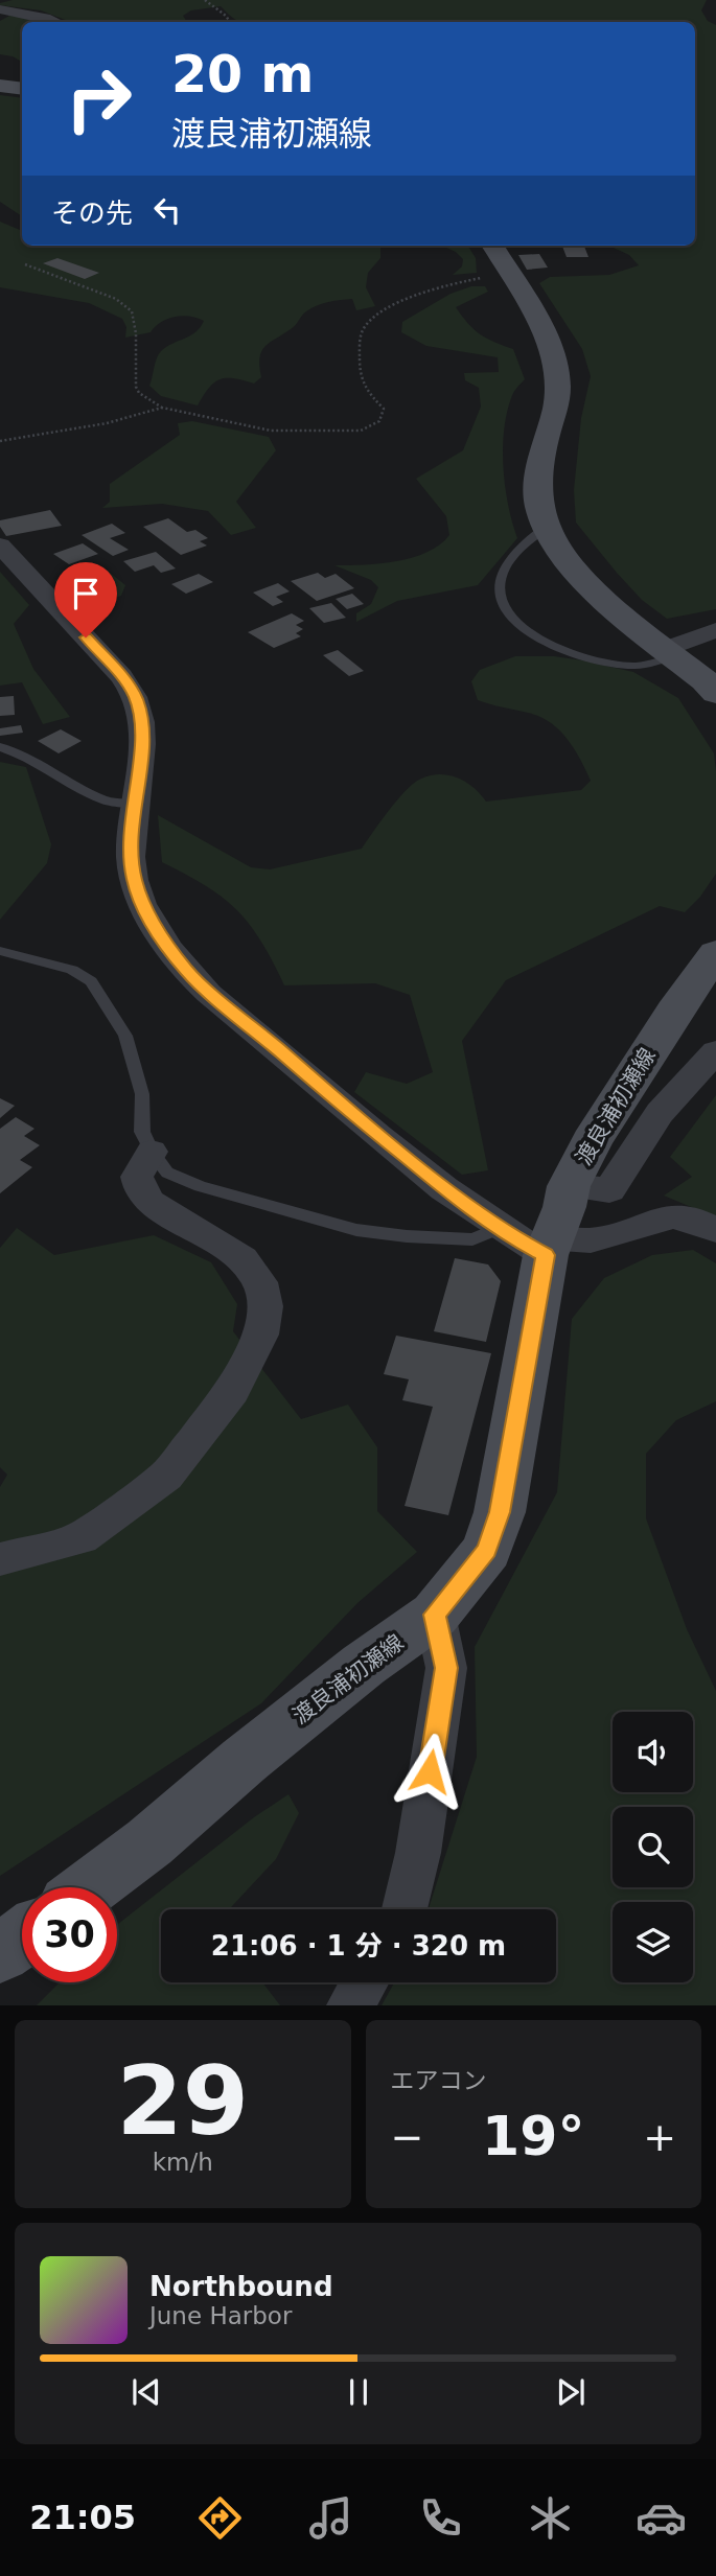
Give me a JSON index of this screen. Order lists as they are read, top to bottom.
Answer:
{
  "streets": {
    "main road": ["渡良浦初瀬線"]
  },
  "page": {
    "turn": ["20 m", "渡良浦初瀬線"],
    "then": "その先",
    "limit": "30",
    "trip": "21:06 · 1 分 · 320 m",
    "tile": [
      ["29", "km/h"],
      "エアコン"
    ],
    "heat": ["−", "19°", "+"],
    "song": ["Northbound", "June Harbor"],
    "tabs": "21:05"
  }
}
